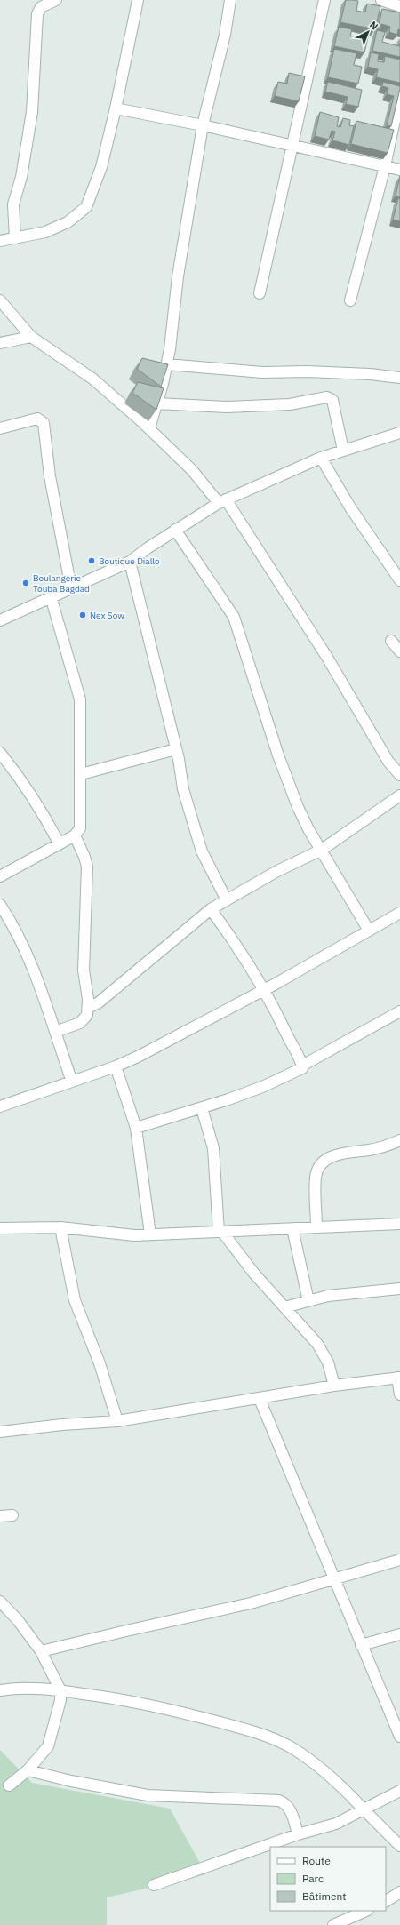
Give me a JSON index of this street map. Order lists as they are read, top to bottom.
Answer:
{
  "places": ["Boutique Diallo", "Boulangerie Touba Bagdad", "Nex Sow"],
  "legend": ["Route", "Parc", "Bâtiment"],
  "north": "top right"
}
